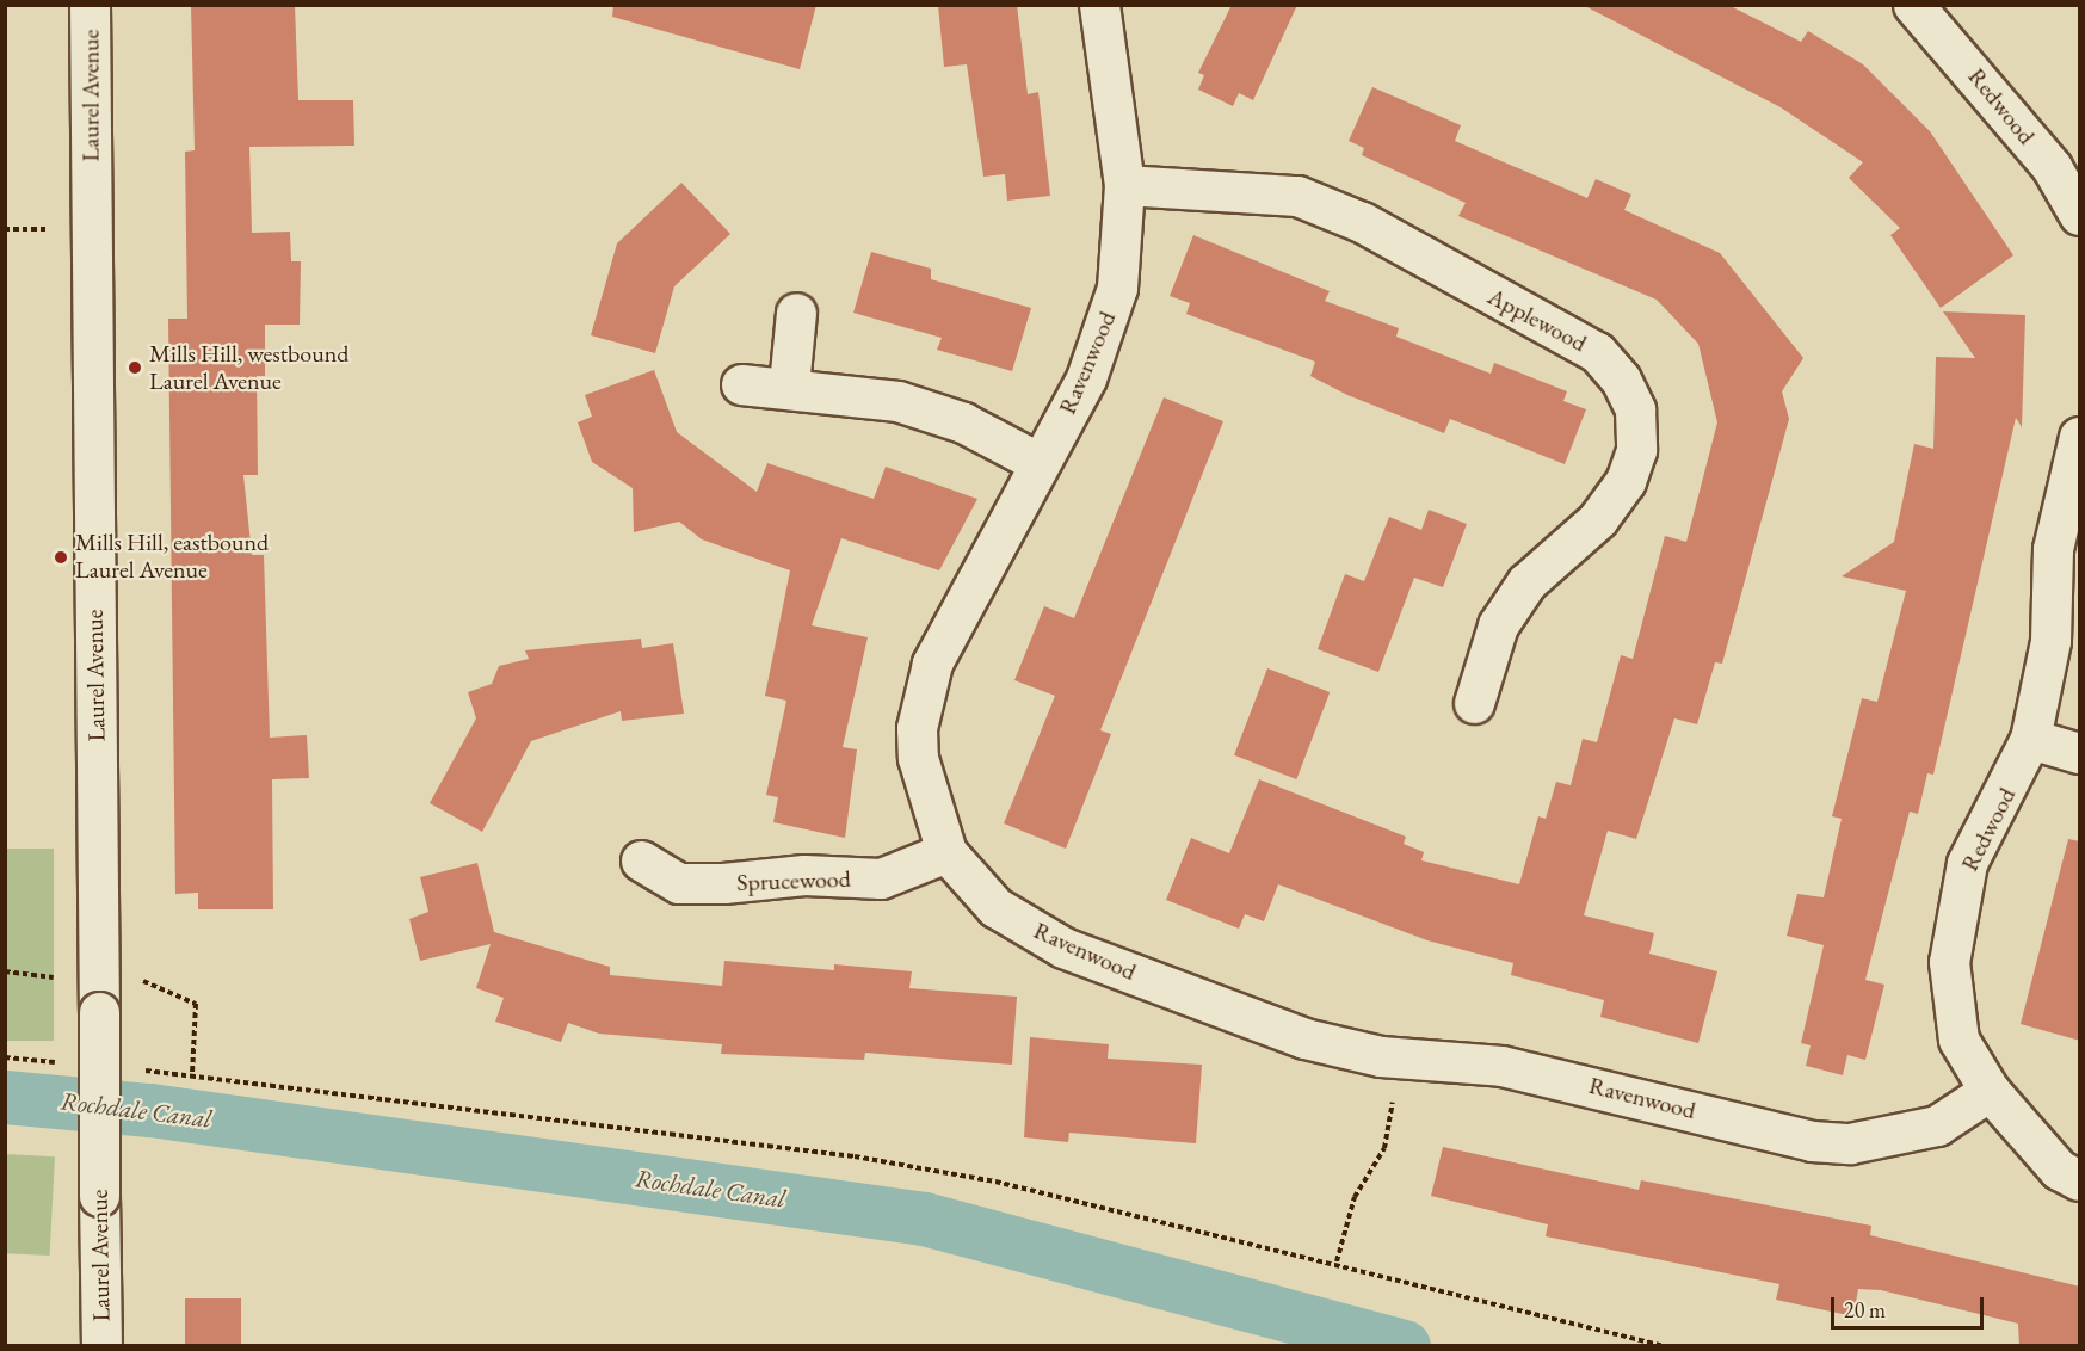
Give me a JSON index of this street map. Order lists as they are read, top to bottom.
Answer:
{
  "streets": {
    "street": [
      "Laurel Avenue",
      "Redwood",
      "Applewood",
      "Ravenwood",
      "Sprucewood"
    ]
  },
  "crossings": [
    ["Redwood", "Ravenwood"],
    ["Applewood", "Ravenwood"],
    ["Ravenwood", "Sprucewood"]
  ],
  "water": ["Rochdale Canal"],
  "places": ["Mills Hill, westbound Laurel Avenue", "Mills Hill, eastbound Laurel Avenue"],
  "scale_bar": "20 m"
}
